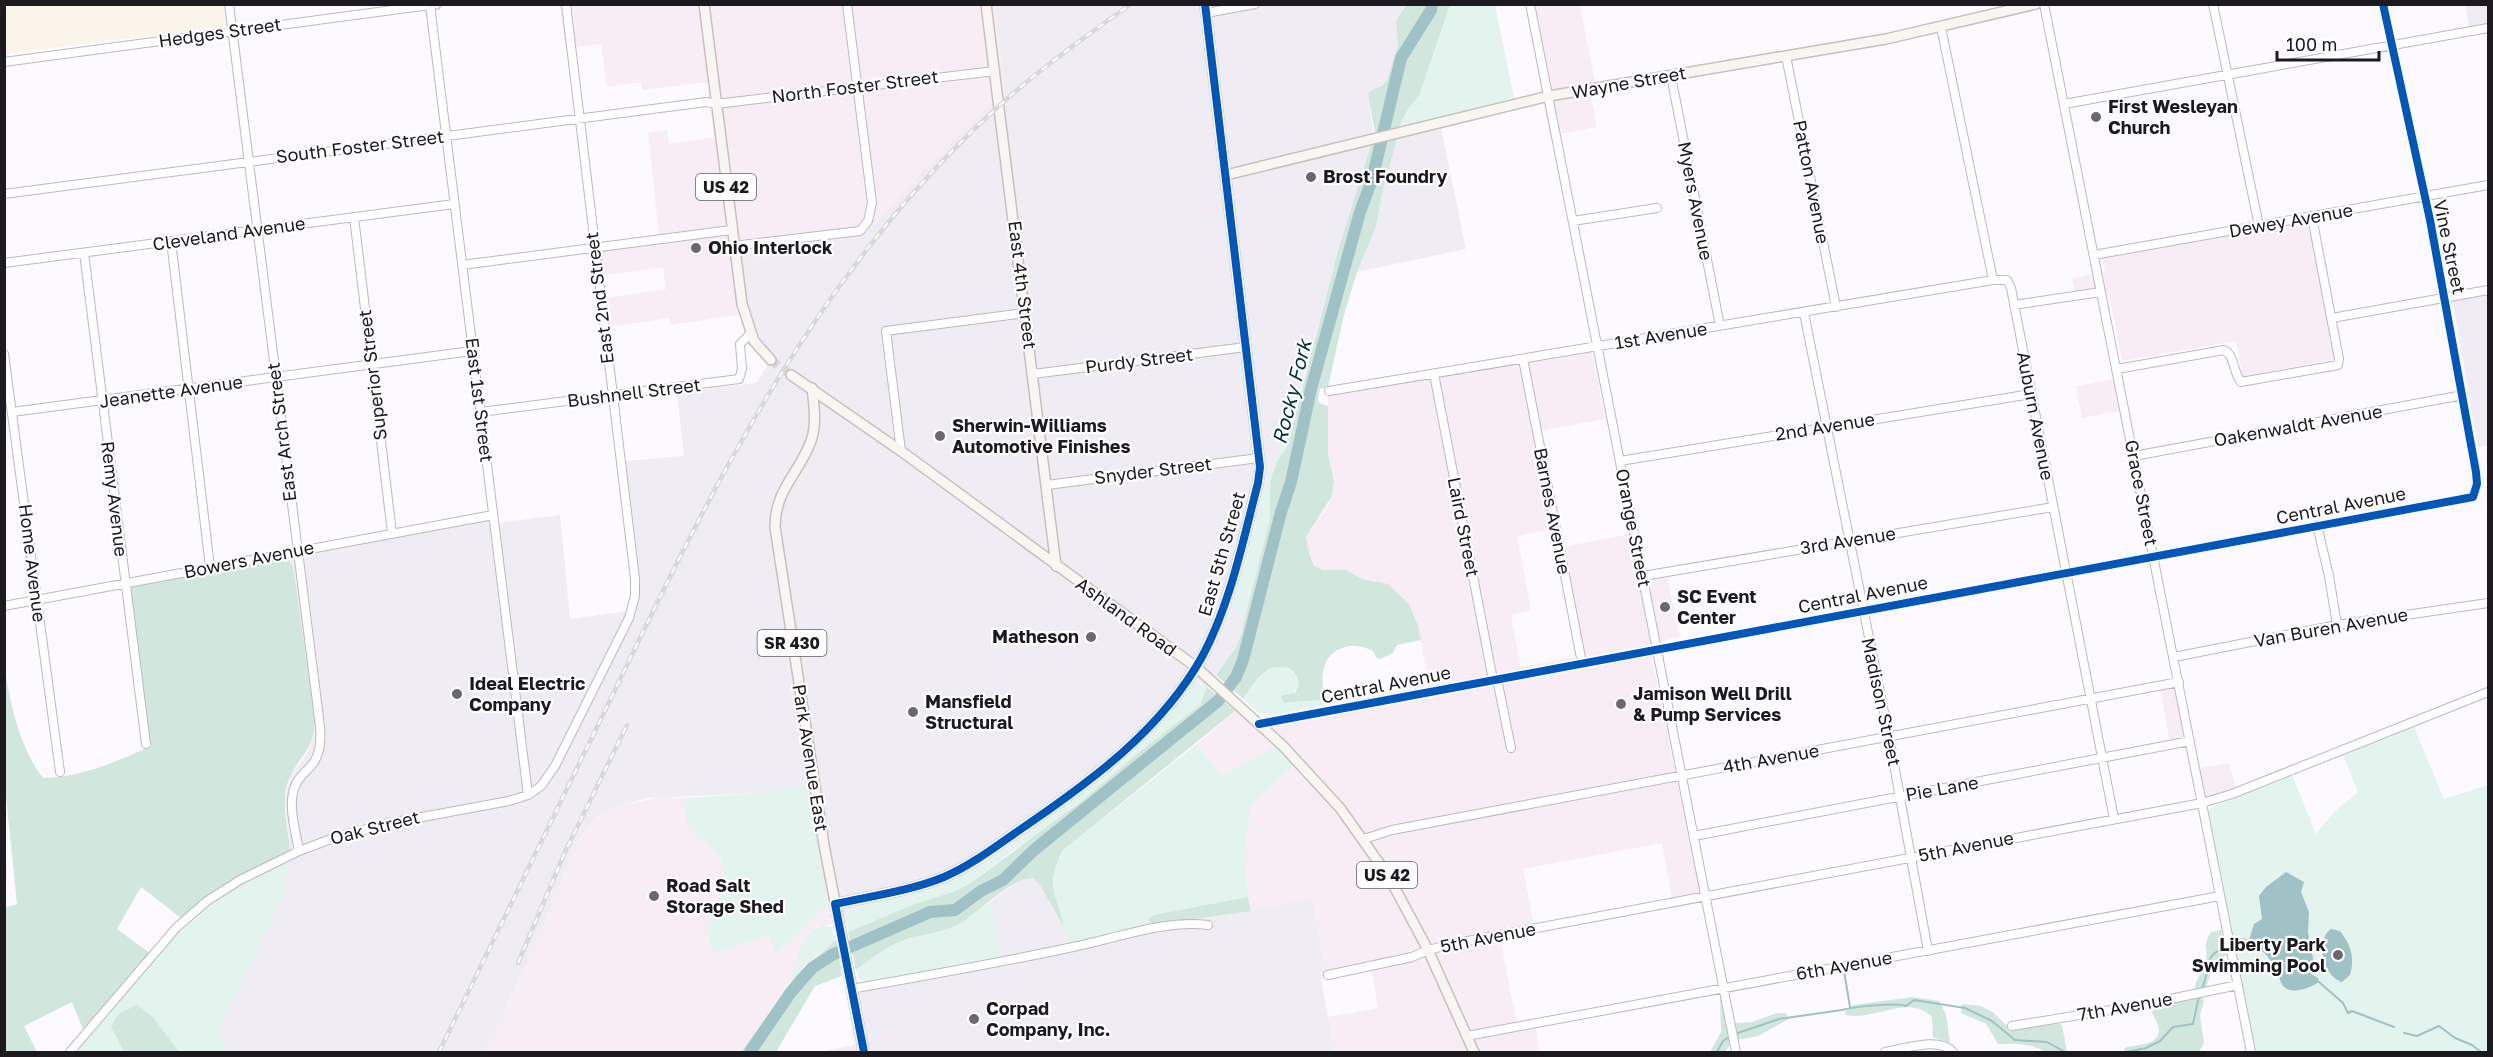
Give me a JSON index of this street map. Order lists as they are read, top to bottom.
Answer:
{
  "streets": {
    "main road": [
      "Hedges Street",
      "Wayne Street",
      "US 42",
      "East 4th Street",
      "East 5th Street",
      "Ashland Road",
      "SR 430",
      "Park Avenue East"
    ],
    "street": [
      "North Foster Street",
      "South Foster Street",
      "Patton Avenue",
      "Myers Avenue",
      "Dewey Avenue",
      "Cleveland Avenue",
      "Vine Street",
      "East 2nd Street",
      "1st Avenue",
      "Purdy Street",
      "Superior Street",
      "Jeanette Avenue",
      "Bushnell Street",
      "East 1st Street",
      "Auburn Avenue",
      "Oakenwaldt Avenue",
      "2nd Avenue",
      "East Arch Street",
      "Snyder Street",
      "Grace Street",
      "Remy Avenue",
      "Central Avenue",
      "Barnes Avenue",
      "Laird Street",
      "Orange Street",
      "3rd Avenue",
      "Bowers Avenue",
      "Home Avenue",
      "Van Buren Avenue",
      "Madison Street",
      "4th Avenue",
      "Pie Lane",
      "Oak Street",
      "5th Avenue",
      "6th Avenue",
      "7th Avenue"
    ]
  },
  "crossings": [
    ["Hedges Street", "East 1st Street"],
    ["Hedges Street", "East Arch Street"],
    ["Wayne Street", "Patton Avenue"],
    ["Wayne Street", "Myers Avenue"],
    ["Wayne Street", "Orange Street"],
    ["Wayne Street", "East 5th Street"],
    ["North Foster Street", "South Foster Street"],
    ["North Foster Street", "US 42"],
    ["North Foster Street", "East 4th Street"],
    ["South Foster Street", "US 42"],
    ["South Foster Street", "East 2nd Street"],
    ["South Foster Street", "East 1st Street"],
    ["South Foster Street", "East Arch Street"],
    ["Patton Avenue", "1st Avenue"],
    ["US 42", "Bushnell Street"],
    ["US 42", "Ashland Road"],
    ["US 42", "Park Avenue East"],
    ["Myers Avenue", "1st Avenue"],
    ["Dewey Avenue", "Vine Street"],
    ["Dewey Avenue", "Grace Street"],
    ["Cleveland Avenue", "Superior Street"],
    ["Cleveland Avenue", "East 1st Street"],
    ["Cleveland Avenue", "East Arch Street"],
    ["Cleveland Avenue", "Remy Avenue"],
    ["Vine Street", "Oakenwaldt Avenue"],
    ["Vine Street", "Central Avenue"],
    ["East 4th Street", "Purdy Street"],
    ["East 4th Street", "Snyder Street"],
    ["East 4th Street", "Ashland Road"],
    ["East 2nd Street", "Bushnell Street"],
    ["East 2nd Street", "Oak Street"],
    ["1st Avenue", "Auburn Avenue"],
    ["1st Avenue", "Barnes Avenue"],
    ["1st Avenue", "Laird Street"],
    ["1st Avenue", "Orange Street"],
    ["1st Avenue", "Madison Street"],
    ["Purdy Street", "East 5th Street"],
    ["Superior Street", "Jeanette Avenue"],
    ["Superior Street", "Bowers Avenue"],
    ["Jeanette Avenue", "East 1st Street"],
    ["Jeanette Avenue", "East Arch Street"],
    ["Jeanette Avenue", "Remy Avenue"],
    ["Jeanette Avenue", "Home Avenue"],
    ["Bushnell Street", "East 1st Street"],
    ["East 1st Street", "Bowers Avenue"],
    ["East 1st Street", "Oak Street"],
    ["Auburn Avenue", "2nd Avenue"],
    ["Auburn Avenue", "Central Avenue"],
    ["Auburn Avenue", "3rd Avenue"],
    ["Auburn Avenue", "4th Avenue"],
    ["Auburn Avenue", "Pie Lane"],
    ["Auburn Avenue", "5th Avenue"],
    ["Oakenwaldt Avenue", "Grace Street"],
    ["2nd Avenue", "Orange Street"],
    ["2nd Avenue", "Madison Street"],
    ["East Arch Street", "Bowers Avenue"],
    ["East Arch Street", "Oak Street"],
    ["Snyder Street", "East 5th Street"],
    ["Grace Street", "Central Avenue"],
    ["Grace Street", "Van Buren Avenue"],
    ["Grace Street", "4th Avenue"],
    ["Grace Street", "Pie Lane"],
    ["Grace Street", "5th Avenue"],
    ["Grace Street", "6th Avenue"],
    ["Grace Street", "7th Avenue"],
    ["Remy Avenue", "Bowers Avenue"],
    ["Central Avenue", "Barnes Avenue"],
    ["Central Avenue", "Laird Street"],
    ["Central Avenue", "Orange Street"],
    ["Central Avenue", "Ashland Road"],
    ["Central Avenue", "Madison Street"],
    ["Orange Street", "3rd Avenue"],
    ["Orange Street", "4th Avenue"],
    ["Orange Street", "Pie Lane"],
    ["Orange Street", "5th Avenue"],
    ["Orange Street", "6th Avenue"],
    ["3rd Avenue", "Madison Street"],
    ["East 5th Street", "Ashland Road"],
    ["East 5th Street", "Park Avenue East"],
    ["Bowers Avenue", "Home Avenue"],
    ["Ashland Road", "Park Avenue East"],
    ["Ashland Road", "4th Avenue"],
    ["Ashland Road", "5th Avenue"],
    ["Ashland Road", "6th Avenue"],
    ["Madison Street", "4th Avenue"],
    ["Madison Street", "Pie Lane"],
    ["Madison Street", "5th Avenue"],
    ["Madison Street", "6th Avenue"]
  ],
  "water": ["Rocky Fork"],
  "places": [
    "First Wesleyan Church",
    "Brost Foundry",
    "Ohio Interlock",
    "Sherwin-Williams Automotive Finishes",
    "SC Event Center",
    "Matheson",
    "Ideal Electric Company",
    "Jamison Well Drill & Pump Services",
    "Mansfield Structural",
    "Road Salt Storage Shed",
    "Liberty Park Swimming Pool",
    "Corpad Company, Inc."
  ],
  "scale_bar": "100 m"
}
